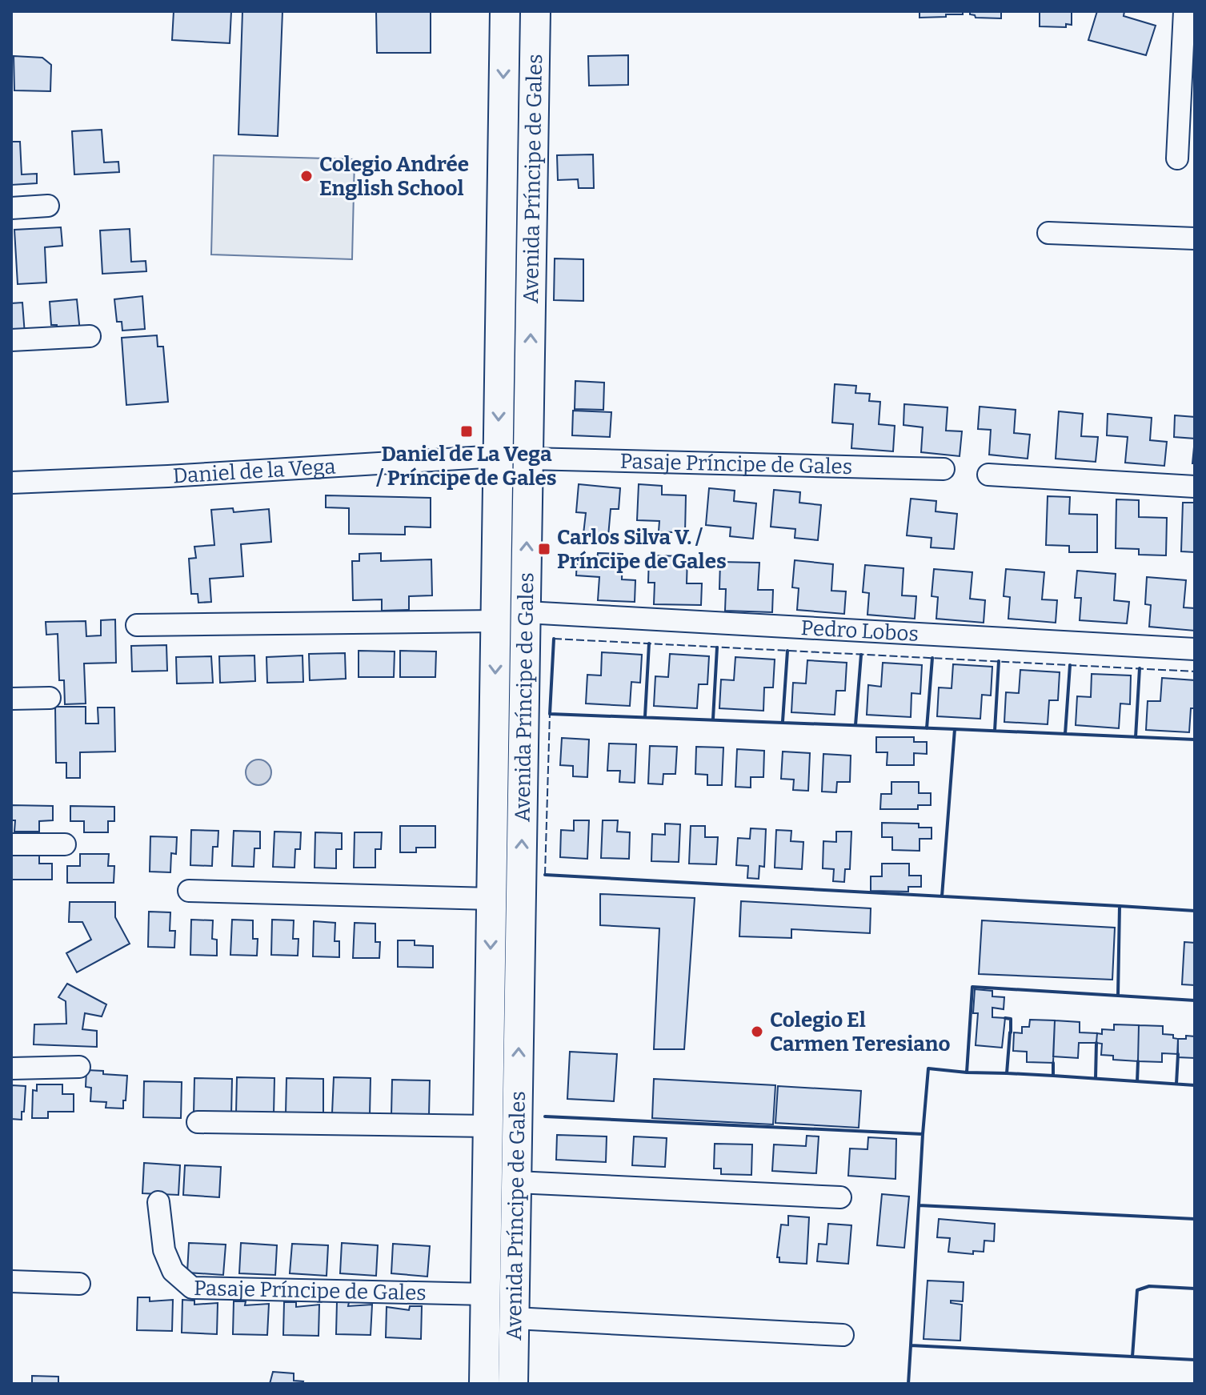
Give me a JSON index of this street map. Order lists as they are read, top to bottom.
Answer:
{
  "streets": {
    "main road": ["Avenida Príncipe de Gales"],
    "street": ["Pasaje Príncipe de Gales", "Daniel de la Vega", "Pedro Lobos"]
  },
  "crossings": [
    ["Avenida Príncipe de Gales", "Pasaje Príncipe de Gales"],
    ["Avenida Príncipe de Gales", "Daniel de la Vega"],
    ["Avenida Príncipe de Gales", "Pedro Lobos"]
  ],
  "places": {
    "other": ["Colegio Andrée English School", "Colegio El Carmen Teresiano"],
    "transit": ["Daniel de La Vega / Príncipe de Gales", "Carlos Silva V. / Príncipe de Gales"]
  }
}
